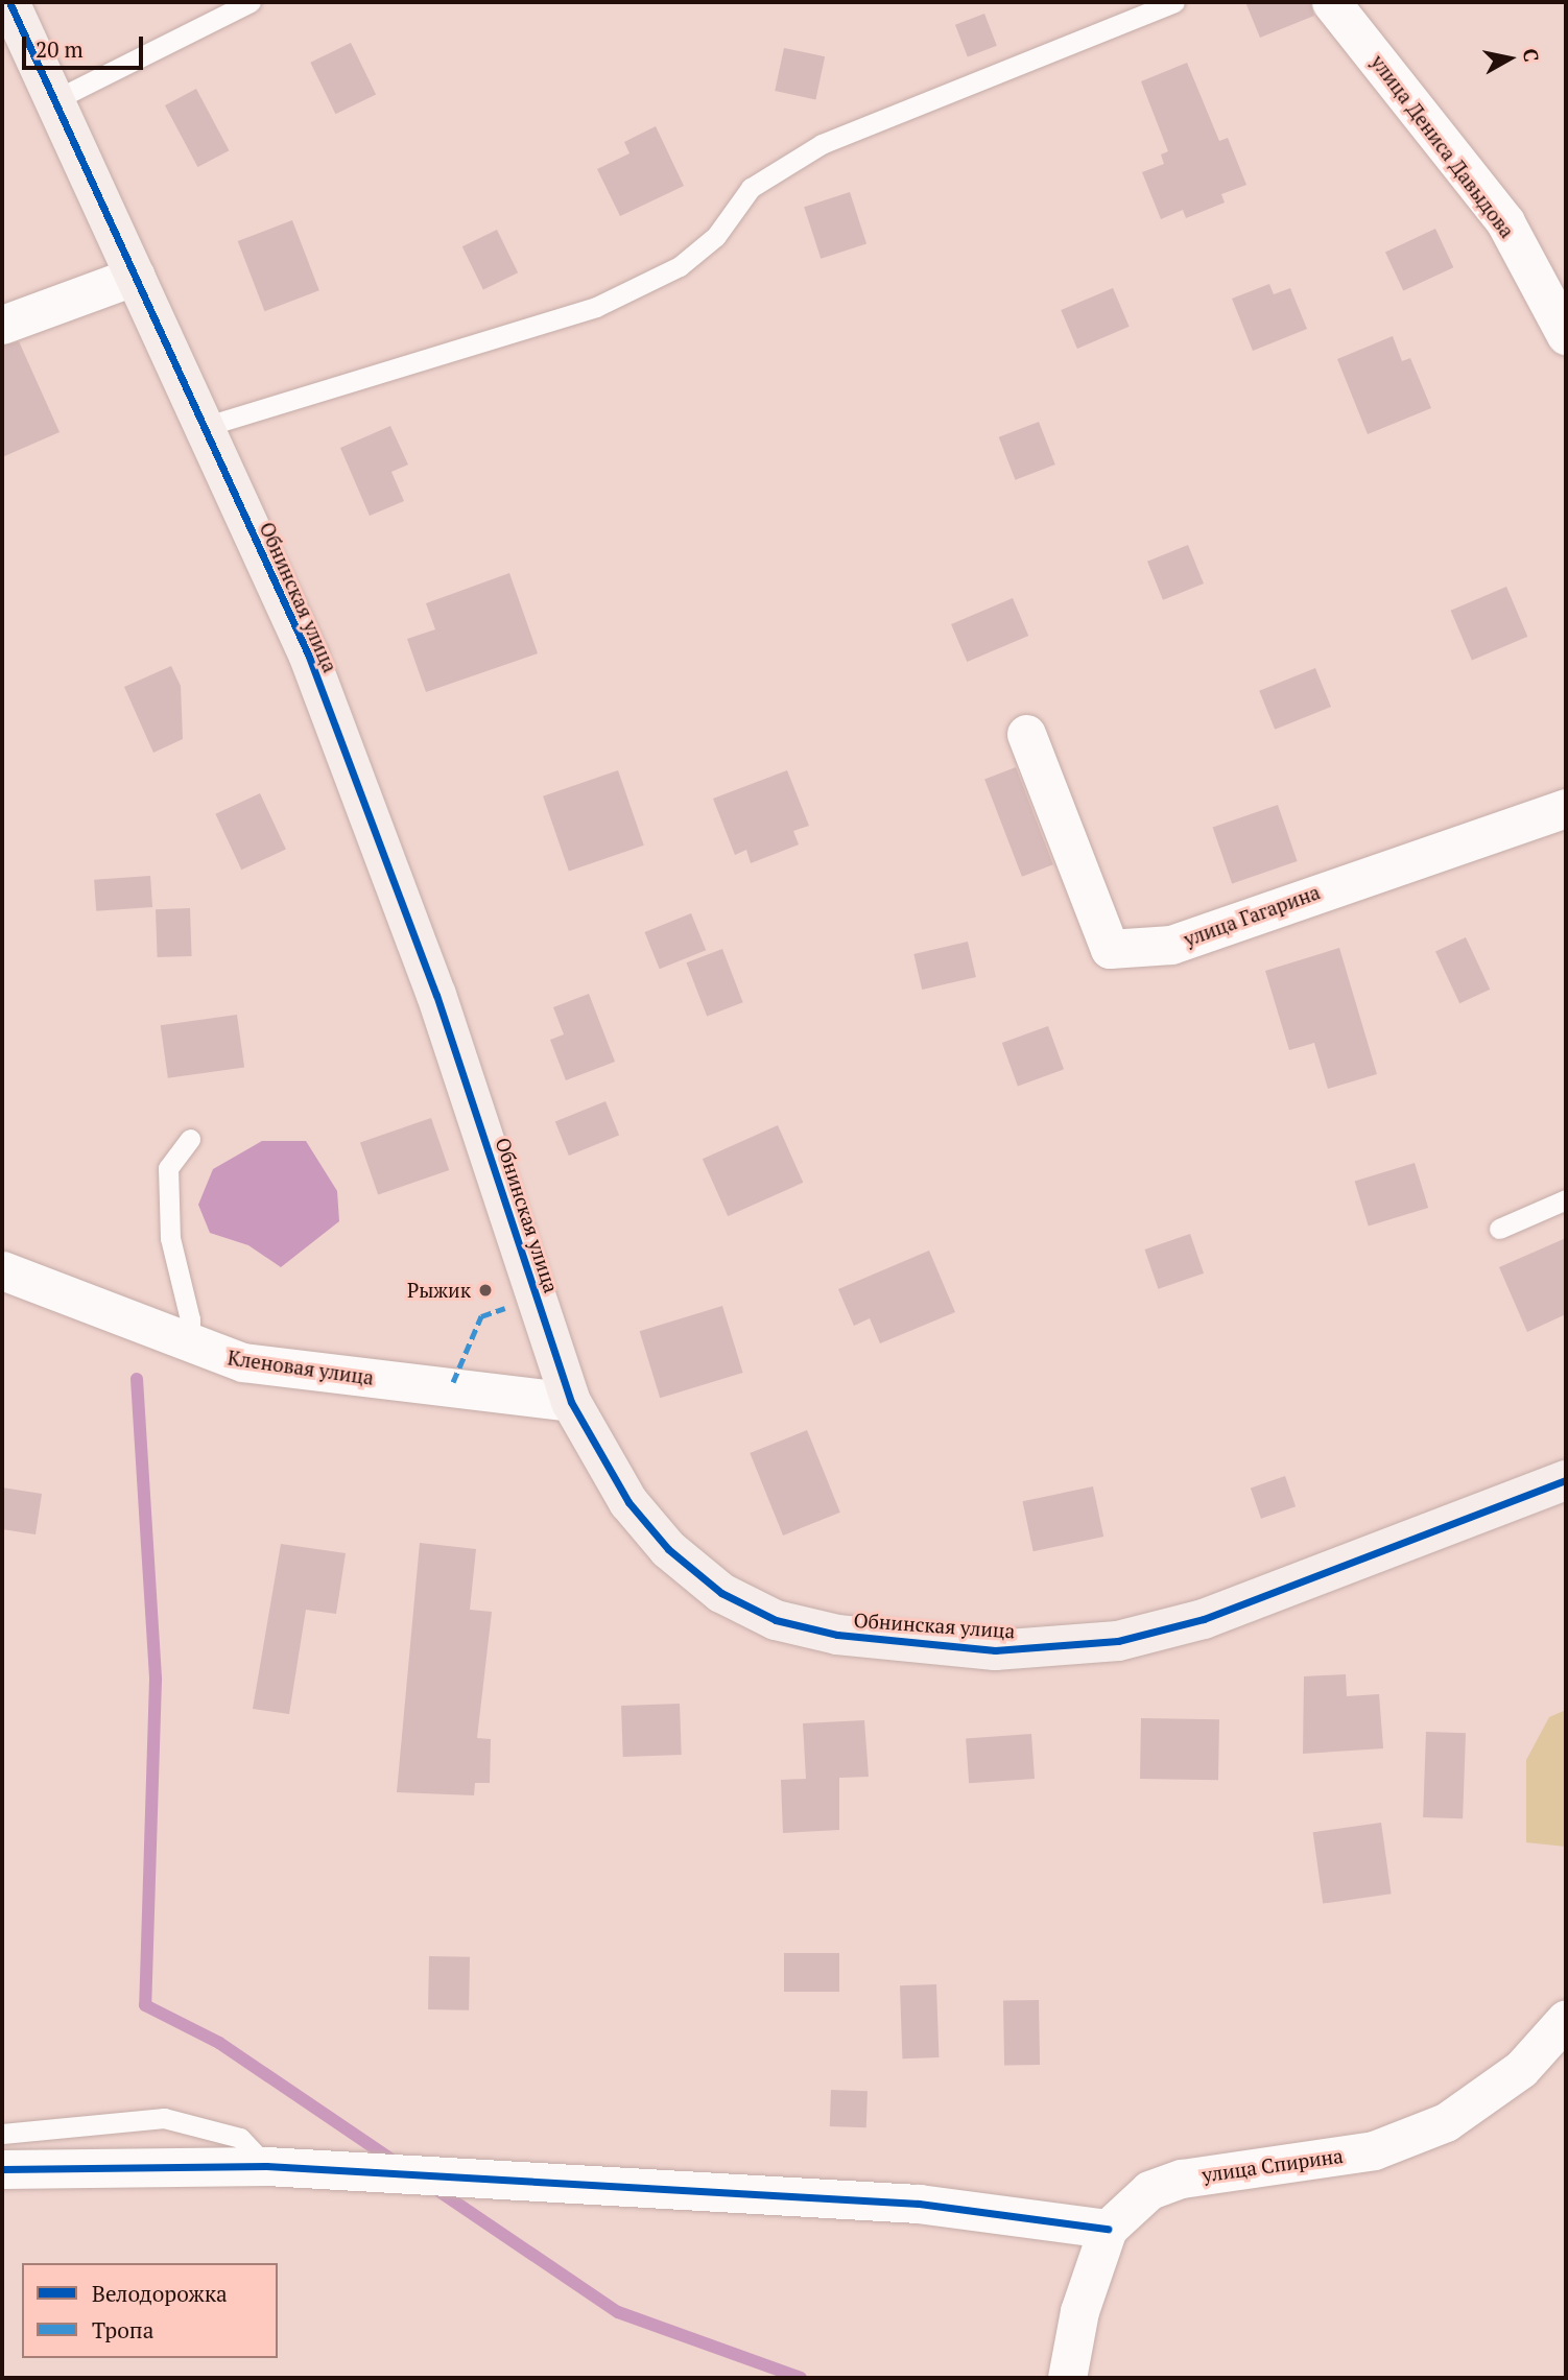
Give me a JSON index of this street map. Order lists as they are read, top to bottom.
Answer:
{
  "streets": {
    "street": [
      "улица Дениса Давыдова",
      "Обнинская улица",
      "улица Гагарина",
      "Кленовая улица",
      "улица Спирина"
    ]
  },
  "crossings": [
    ["Обнинская улица", "Кленовая улица"]
  ],
  "places": ["Рыжик"],
  "legend": ["Велодорожка", "Тропа"],
  "scale_bar": "20 m",
  "north": "right"
}
